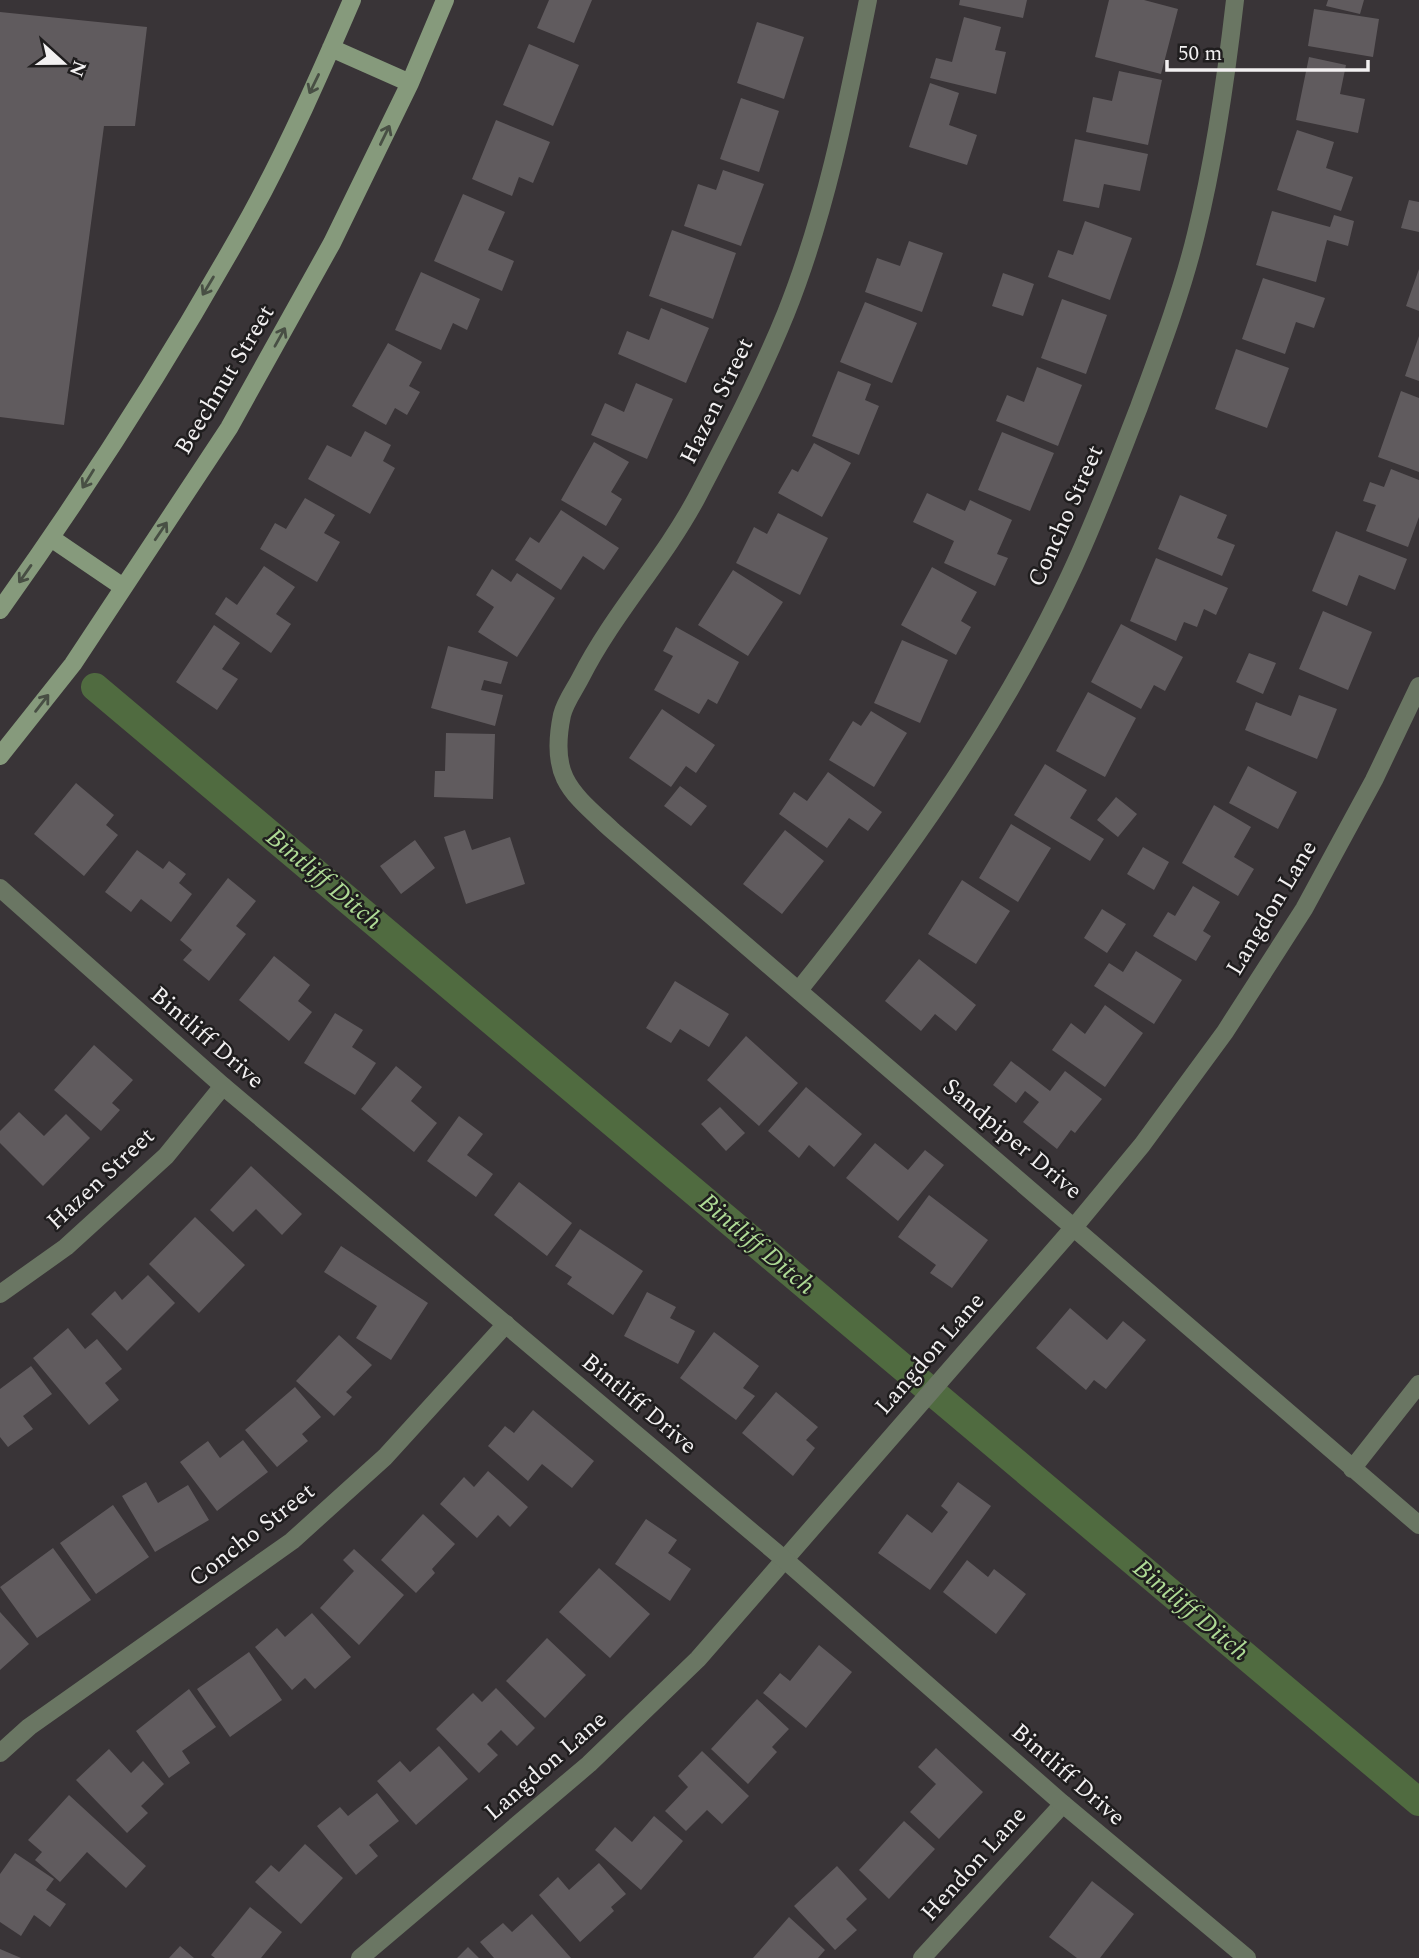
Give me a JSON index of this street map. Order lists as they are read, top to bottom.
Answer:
{
  "streets": {
    "main road": ["Beechnut Street"],
    "street": [
      "Hazen Street",
      "Concho Street",
      "Langdon Lane",
      "Bintliff Drive",
      "Sandpiper Drive",
      "Hendon Lane"
    ]
  },
  "crossings": [
    ["Hazen Street", "Bintliff Drive"],
    ["Hazen Street", "Sandpiper Drive"],
    ["Concho Street", "Bintliff Drive"],
    ["Concho Street", "Sandpiper Drive"],
    ["Langdon Lane", "Bintliff Drive"],
    ["Langdon Lane", "Sandpiper Drive"],
    ["Bintliff Drive", "Hendon Lane"]
  ],
  "water": ["Bintliff Ditch"],
  "scale_bar": "50 m",
  "north": "right"
}
